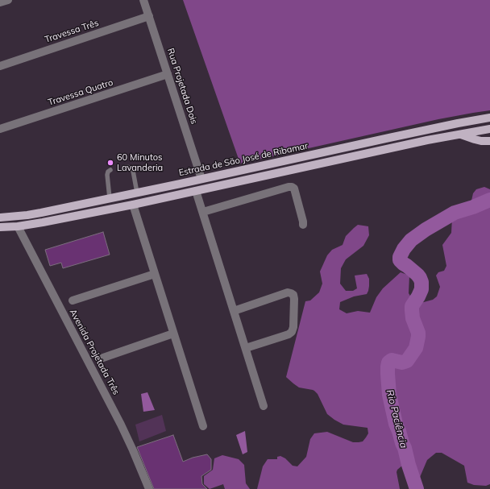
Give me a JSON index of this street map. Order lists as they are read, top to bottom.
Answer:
{
  "streets": {
    "main road": ["Estrada de São José de Ribamar"],
    "street": [
      "Travessa Três",
      "Rua Projetada Dois",
      "Travessa Quatro",
      "Avenida Projetada Três"
    ]
  },
  "crossings": [
    ["Travessa Três", "Rua Projetada Dois"],
    ["Rua Projetada Dois", "Travessa Quatro"],
    ["Rua Projetada Dois", "Estrada de São José de Ribamar"]
  ],
  "water": ["Rio Paciência"],
  "places": ["60 Minutos Lavanderia"]
}
